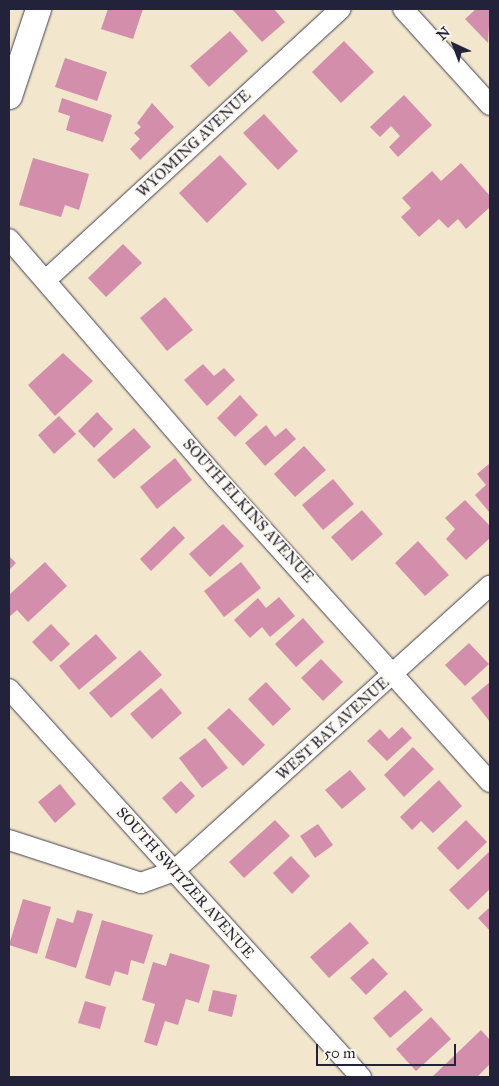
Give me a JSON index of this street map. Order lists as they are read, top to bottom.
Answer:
{
  "streets": {
    "street": [
      "WYOMING AVENUE",
      "SOUTH ELKINS AVENUE",
      "WEST BAY AVENUE",
      "SOUTH SWITZER AVENUE"
    ]
  },
  "crossings": [
    ["WYOMING AVENUE", "SOUTH ELKINS AVENUE"],
    ["SOUTH ELKINS AVENUE", "WEST BAY AVENUE"],
    ["WEST BAY AVENUE", "SOUTH SWITZER AVENUE"]
  ],
  "scale_bar": "50 m",
  "north": "top left"
}
